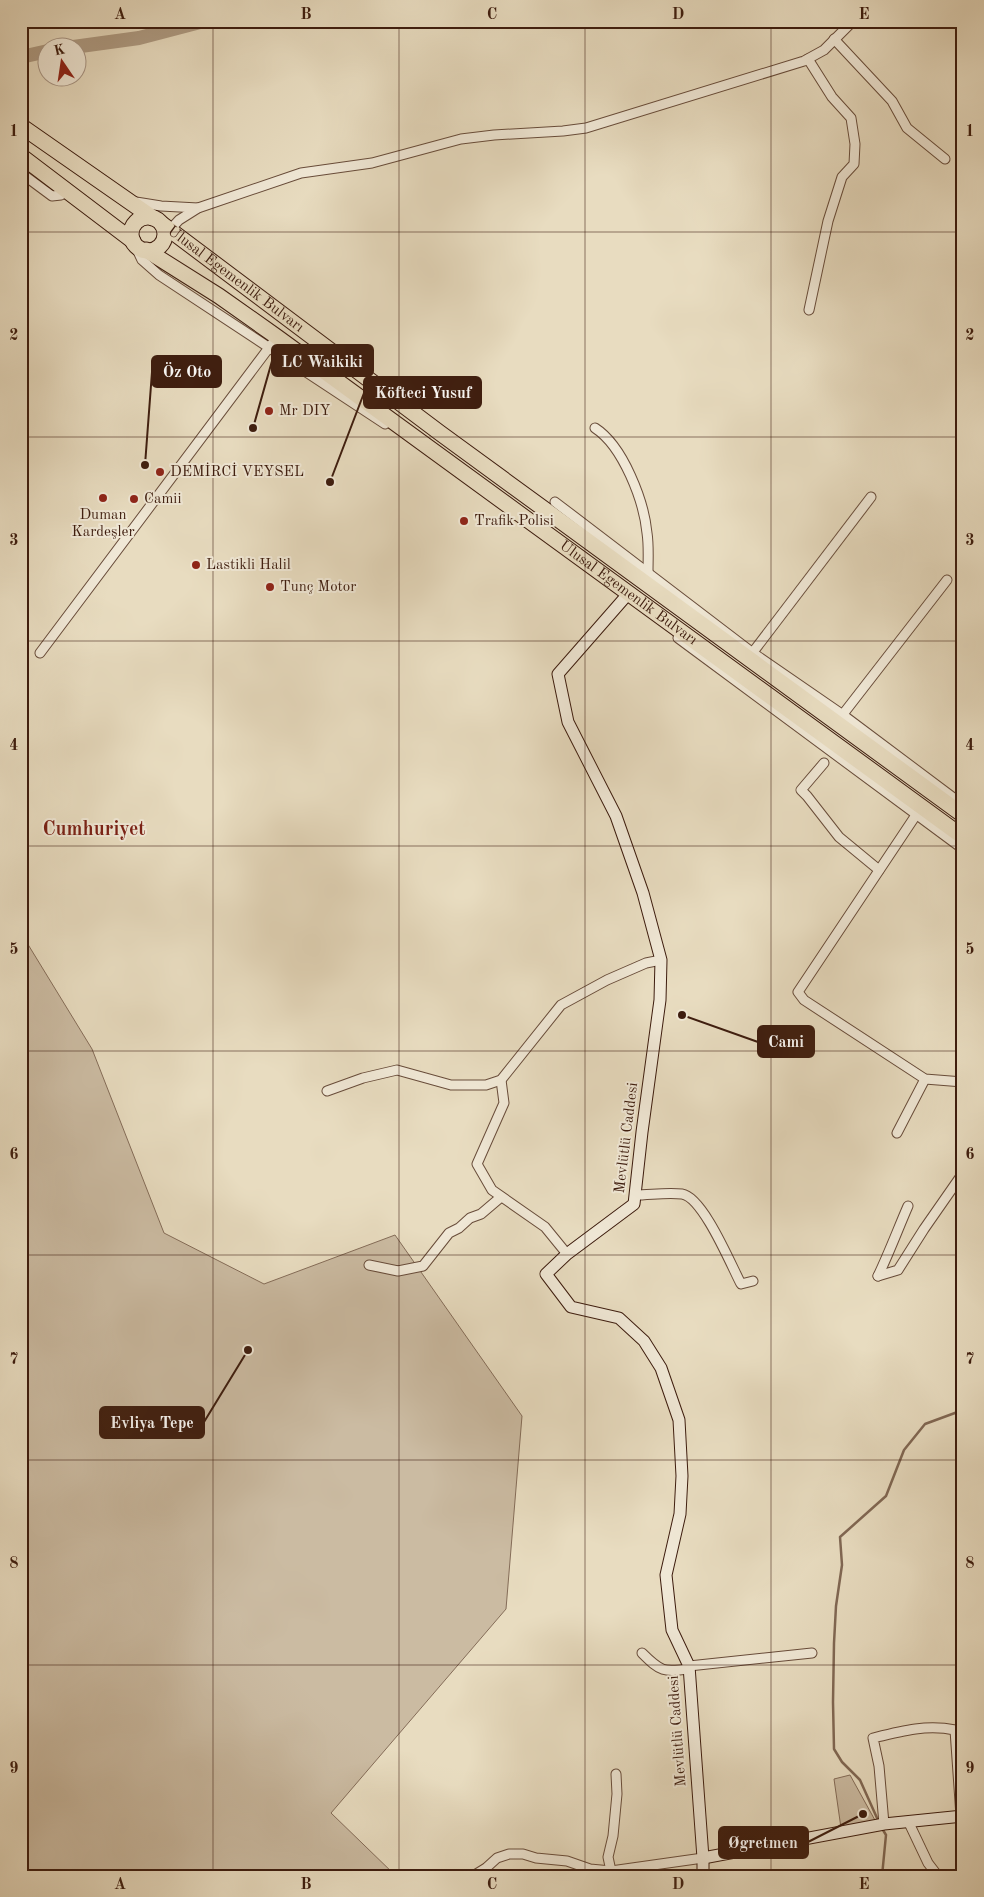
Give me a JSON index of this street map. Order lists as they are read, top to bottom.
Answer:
{
  "streets": {
    "highway": ["Ulusal Egemenlik Bulvarı"],
    "street": ["Mevlütlü Caddesi"]
  },
  "crossings": [
    ["Ulusal Egemenlik Bulvarı", "Mevlütlü Caddesi"]
  ],
  "districts": ["Cumhuriyet"],
  "places": [
    "Mr DIY",
    "LC Waikiki",
    "Öz Oto",
    "DEMİRCİ VEYSEL",
    "Köfteci Yusuf",
    "Duman Kardeşler",
    "Camii",
    "Trafik Polisi",
    "Lastikli Halil",
    "Tunç Motor",
    "Cami",
    "Evliya Tepe",
    "Øgretmen"
  ],
  "north": "top",
  "grid": {
    "columns": [
      "A",
      "B",
      "C",
      "D",
      "E"
    ],
    "rows": [
      "1",
      "2",
      "3",
      "4",
      "5",
      "6",
      "7",
      "8",
      "9"
    ]
  }
}
